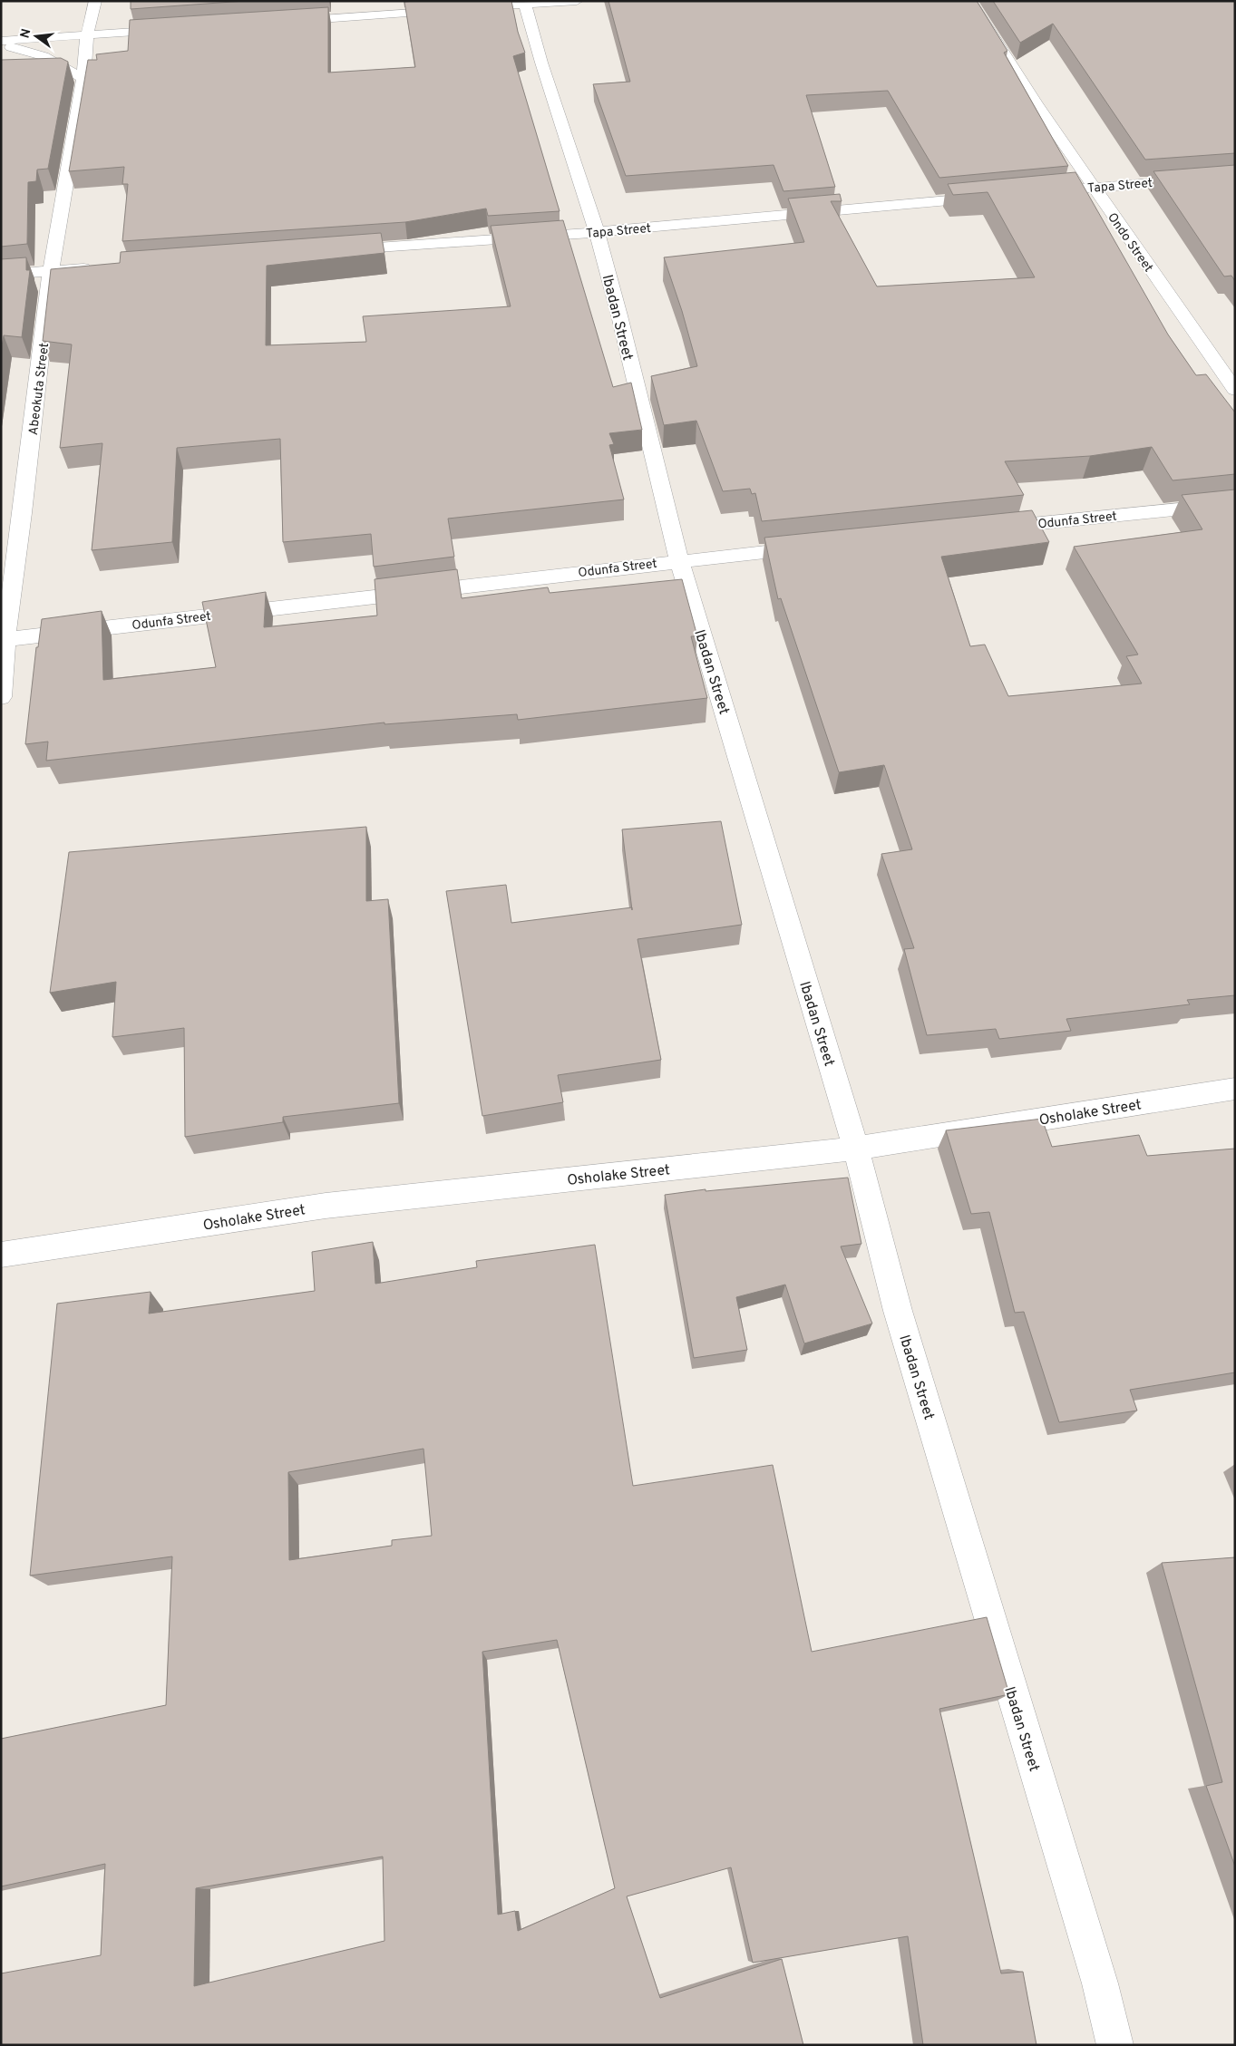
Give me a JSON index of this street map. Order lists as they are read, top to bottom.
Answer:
{
  "streets": {
    "street": [
      "Tapa Street",
      "Ondo Street",
      "Ibadan Street",
      "Abeokuta Street",
      "Odunfa Street",
      "Osholake Street"
    ]
  },
  "crossings": [
    ["Tapa Street", "Ondo Street"],
    ["Tapa Street", "Ibadan Street"],
    ["Ibadan Street", "Odunfa Street"],
    ["Ibadan Street", "Osholake Street"],
    ["Abeokuta Street", "Odunfa Street"]
  ],
  "north": "left"
}
